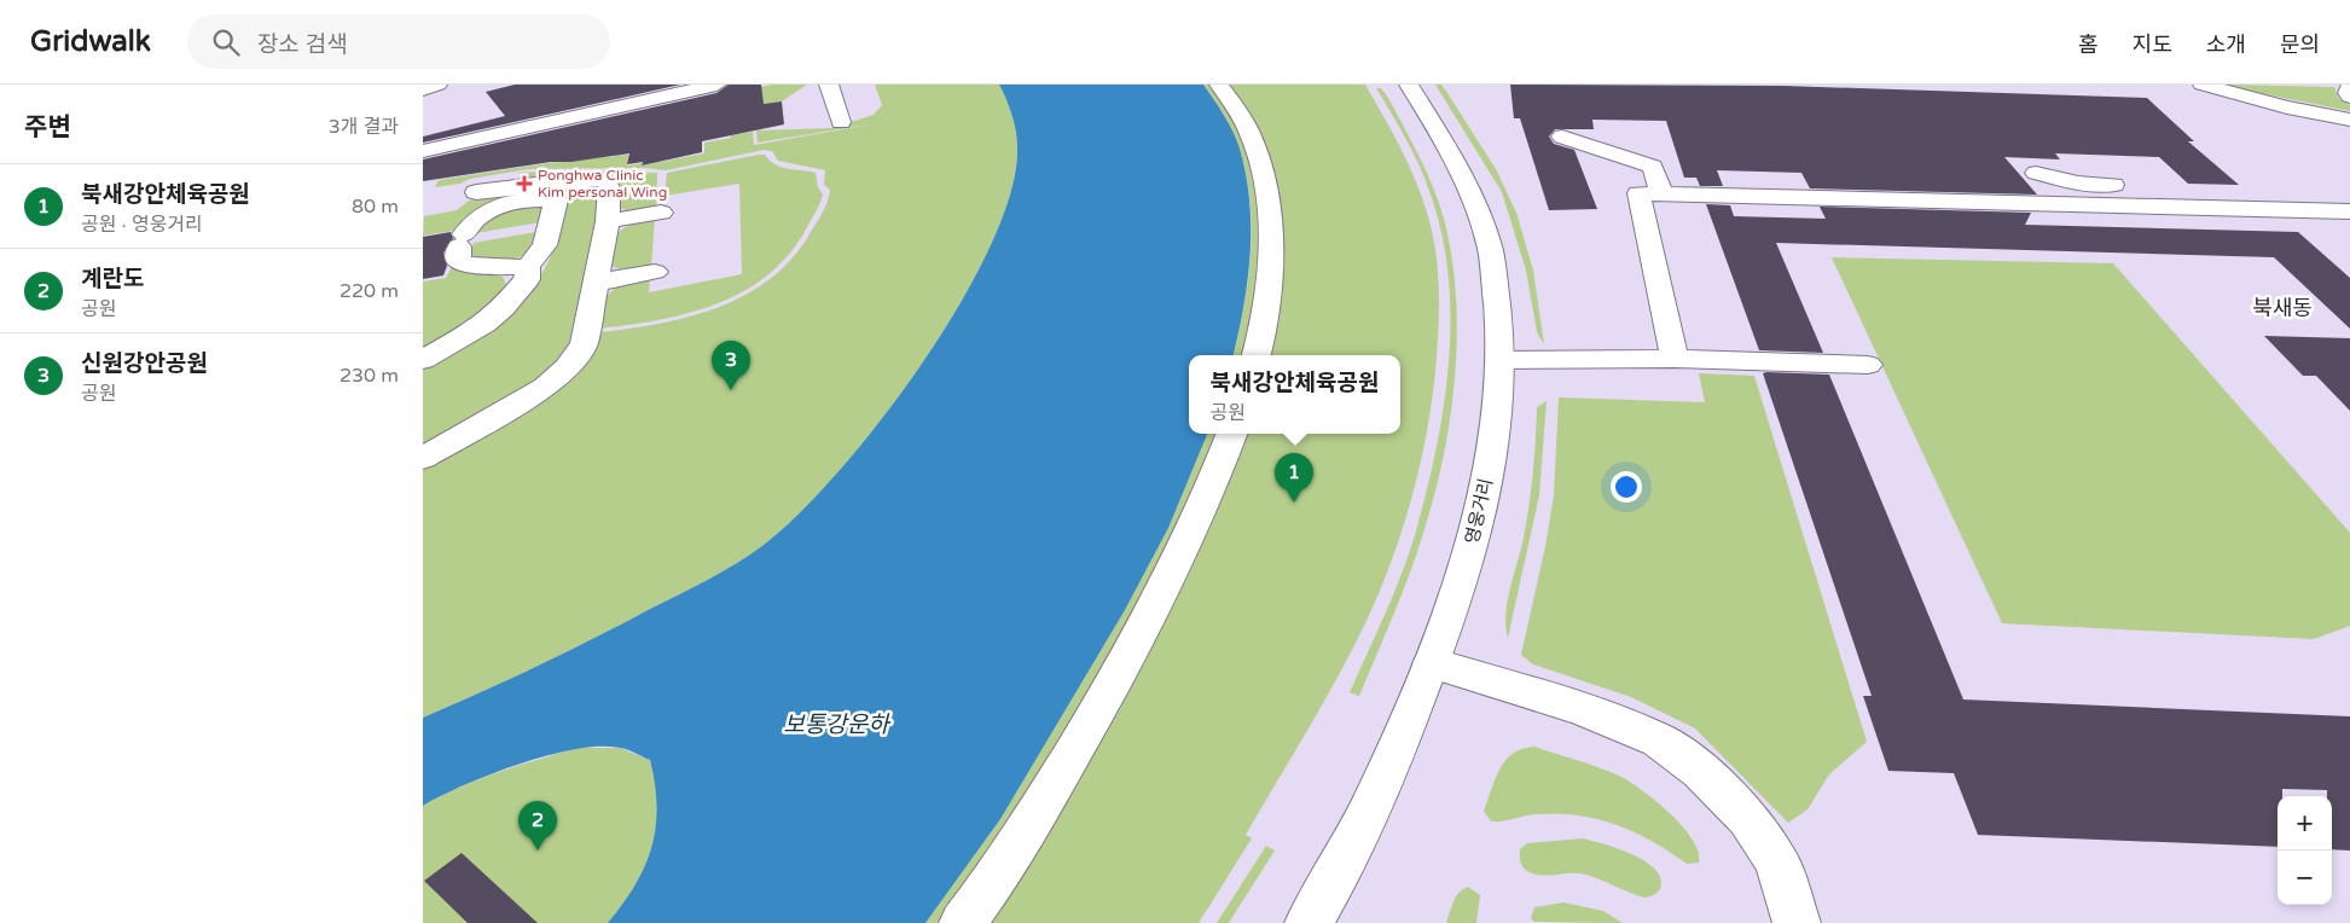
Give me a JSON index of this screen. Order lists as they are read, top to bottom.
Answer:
{
  "streets": {
    "street": ["영웅거리"]
  },
  "districts": ["북새동"],
  "water": ["보통강운하"],
  "places": {
    "health": ["Ponghwa Clinic Kim personal Wing"]
  },
  "page": {
    "header": "Gridwalk",
    "search": "장소 검색",
    "nav": [
      "홈",
      "지도",
      "소개",
      "문의"
    ],
    "heading": ["주변", "3개 결과"],
    "list": [
      {
        "mark": "1",
        "name": "북새강안체육공원",
        "note": "공원 · 영웅거리",
        "value": "80 m"
      },
      {
        "mark": "2",
        "name": "계란도",
        "note": "공원",
        "value": "220 m"
      },
      {
        "mark": "3",
        "name": "신원강안공원",
        "note": "공원",
        "value": "230 m"
      }
    ],
    "pins": ["3", "1", "2"],
    "popup": ["북새강안체육공원", "공원"],
    "map_buttons": ["+", "−"]
  }
}
